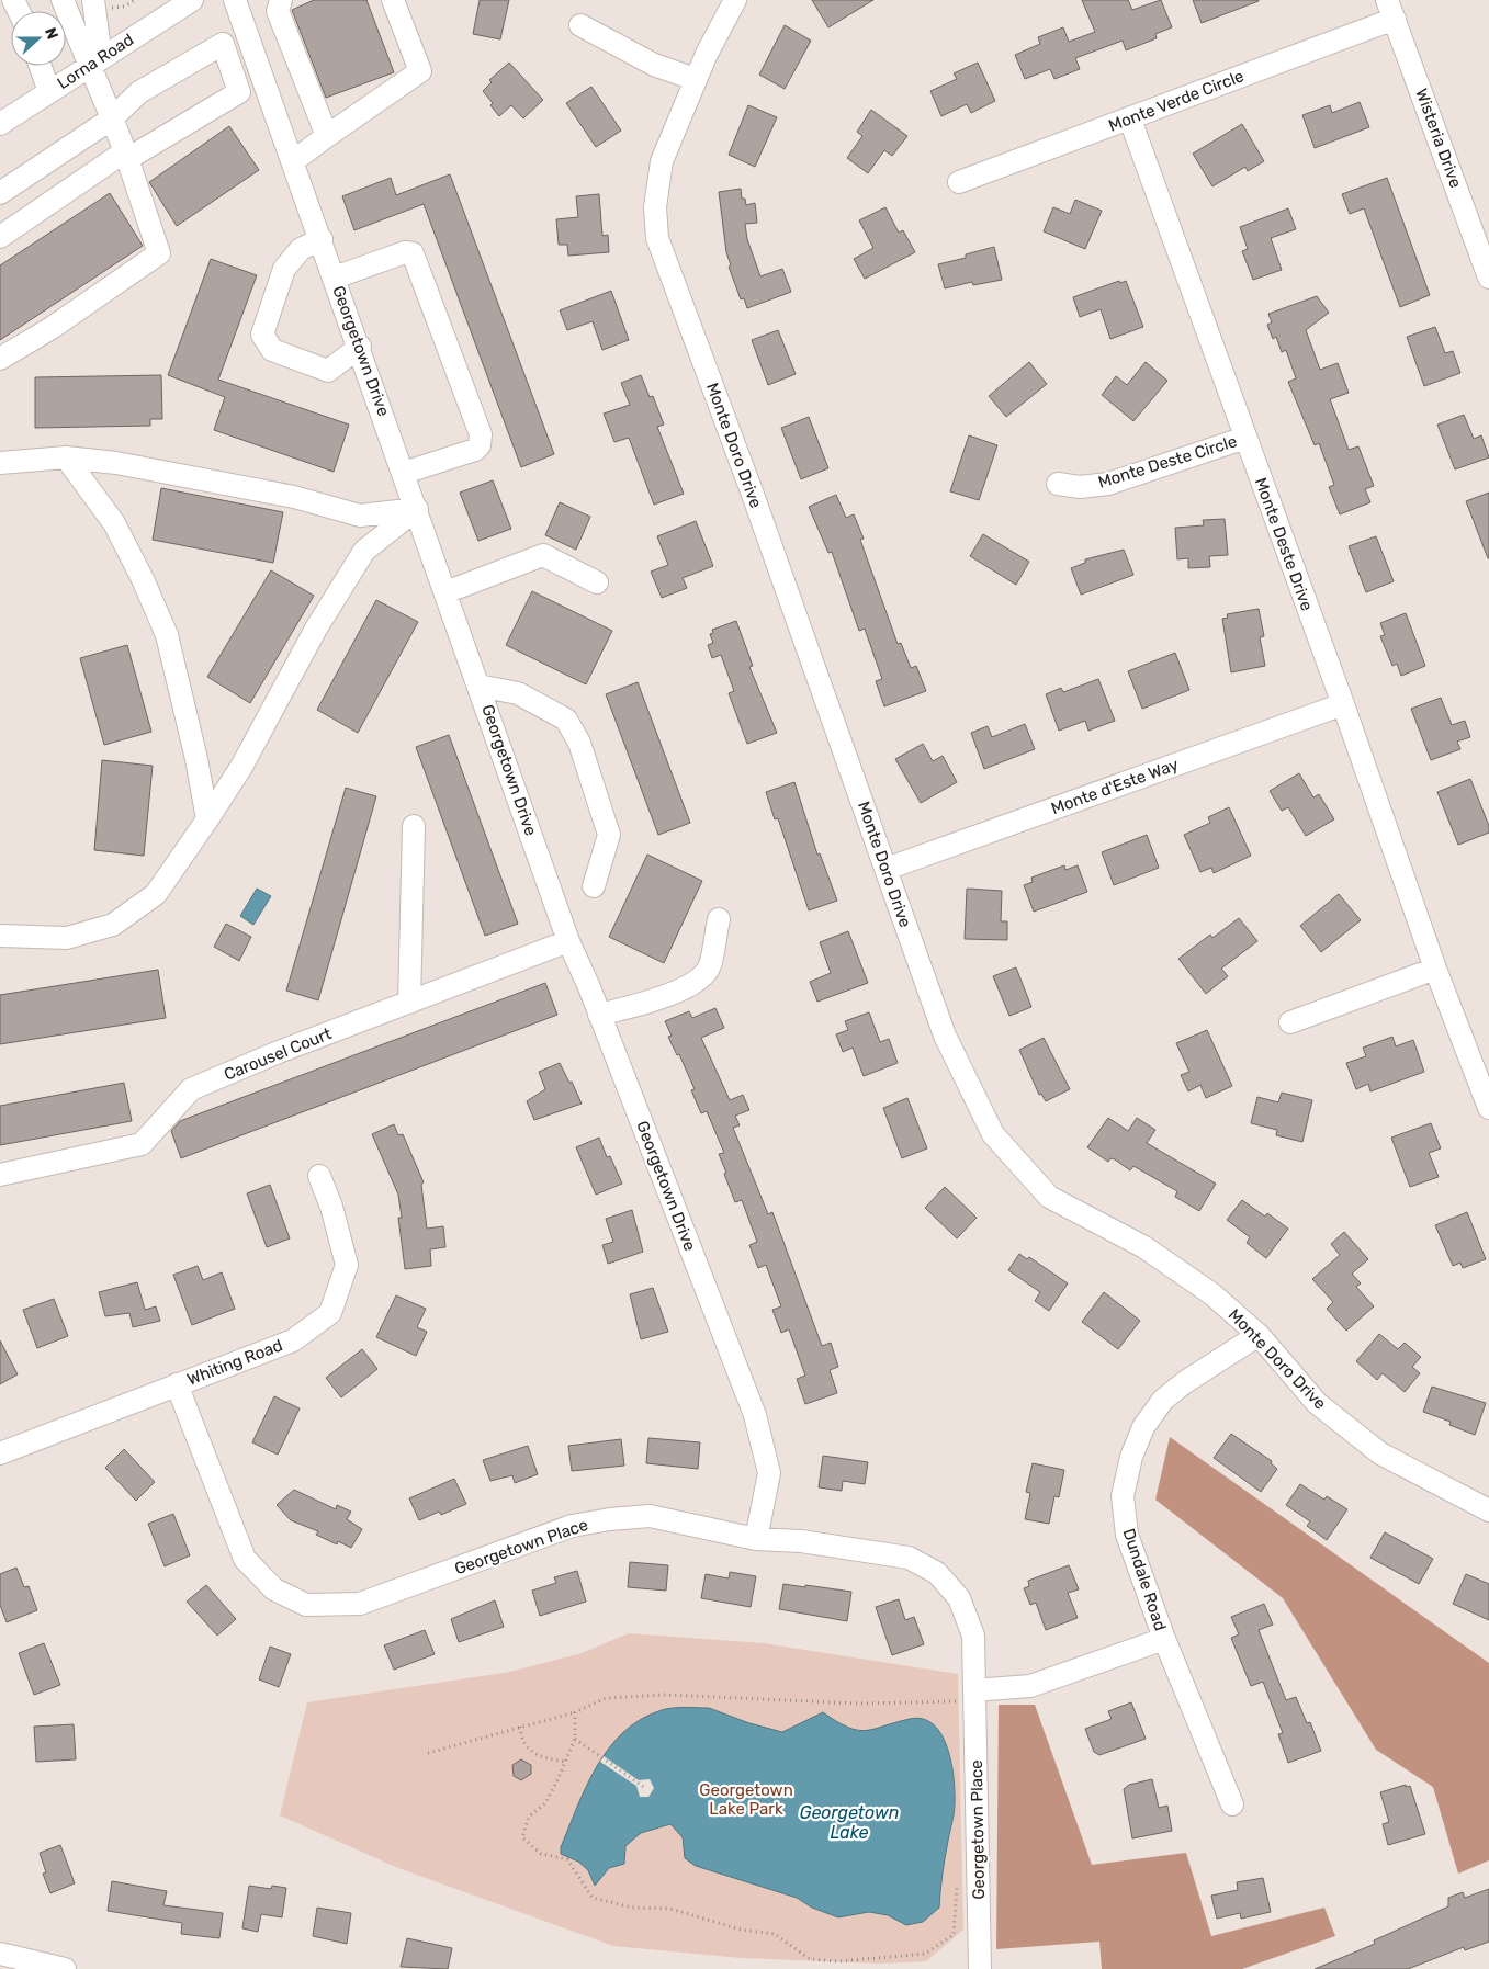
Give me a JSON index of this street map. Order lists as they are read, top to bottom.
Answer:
{
  "streets": {
    "street": [
      "Lorna Road",
      "Monte Verde Circle",
      "Wisteria Drive",
      "Georgetown Drive",
      "Monte Doro Drive",
      "Monte Deste Circle",
      "Monte Deste Drive",
      "Monte d'Este Way",
      "Carousel Court",
      "Whiting Road",
      "Georgetown Place",
      "Dundale Road"
    ]
  },
  "crossings": [
    ["Monte Verde Circle", "Wisteria Drive"],
    ["Monte Verde Circle", "Monte Deste Drive"],
    ["Georgetown Drive", "Carousel Court"],
    ["Georgetown Drive", "Georgetown Place"],
    ["Monte Doro Drive", "Monte d'Este Way"],
    ["Monte Doro Drive", "Dundale Road"],
    ["Monte Deste Circle", "Monte Deste Drive"],
    ["Monte Deste Drive", "Monte d'Este Way"],
    ["Whiting Road", "Georgetown Place"]
  ],
  "water": ["Georgetown Lake"],
  "parks": ["Georgetown Lake Park"],
  "north": "right"
}
